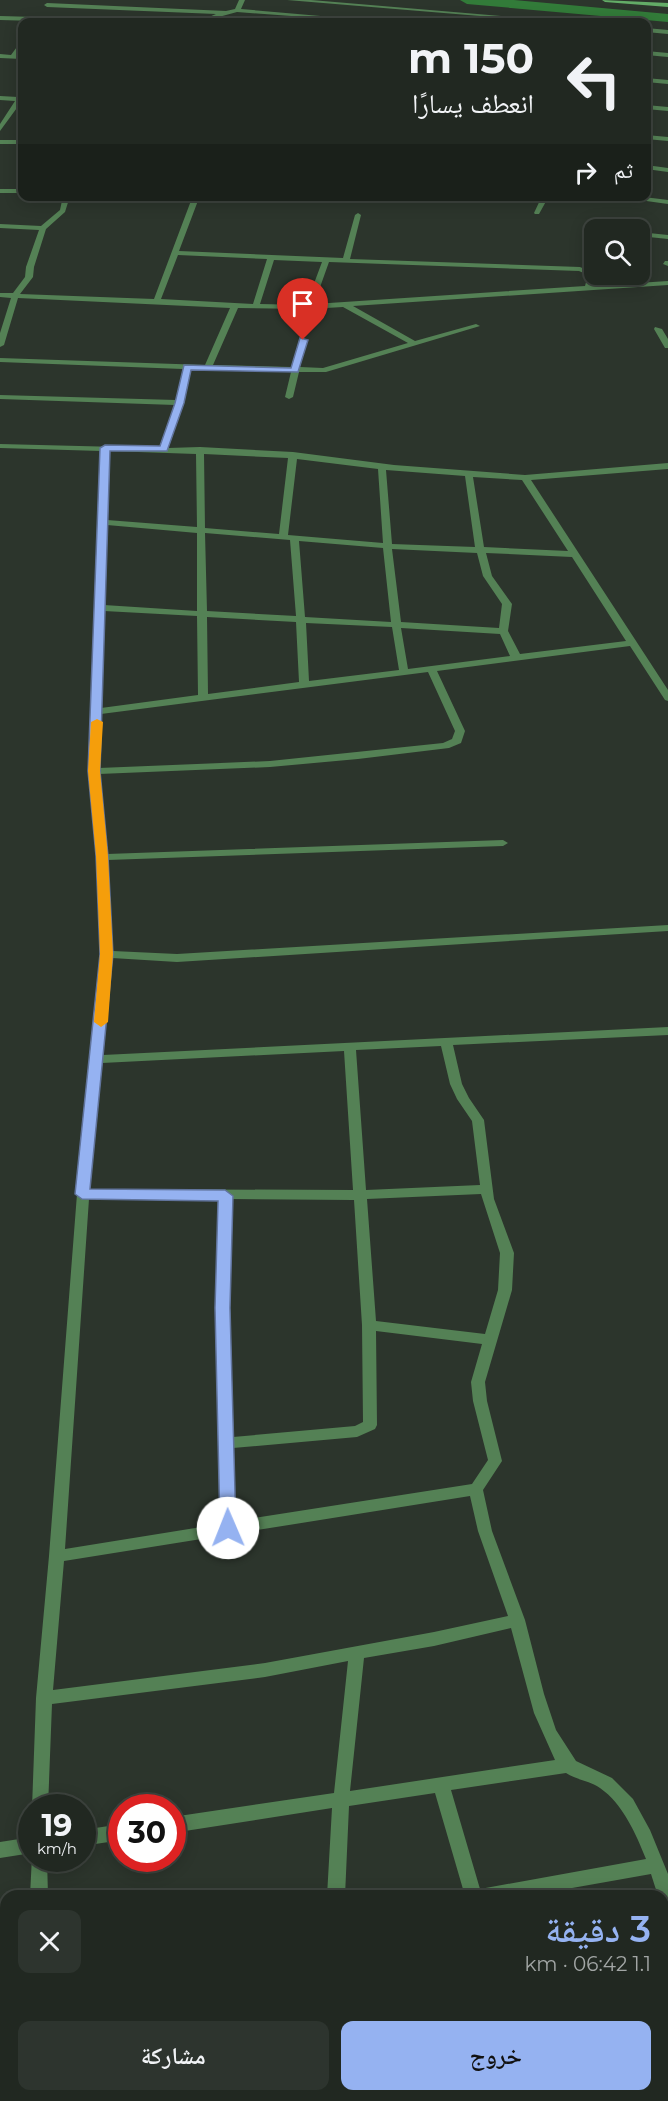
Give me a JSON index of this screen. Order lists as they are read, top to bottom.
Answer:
{
  "page": {
    "turn": ["150 m", "انعطف يسارًا"],
    "then": "ثم",
    "speed": "19 km/h",
    "limit": "30",
    "heading": ["3 دقيقة", "1.1 km · 06:42"],
    "buttons": ["خروج", "مشاركة"]
  }
}
